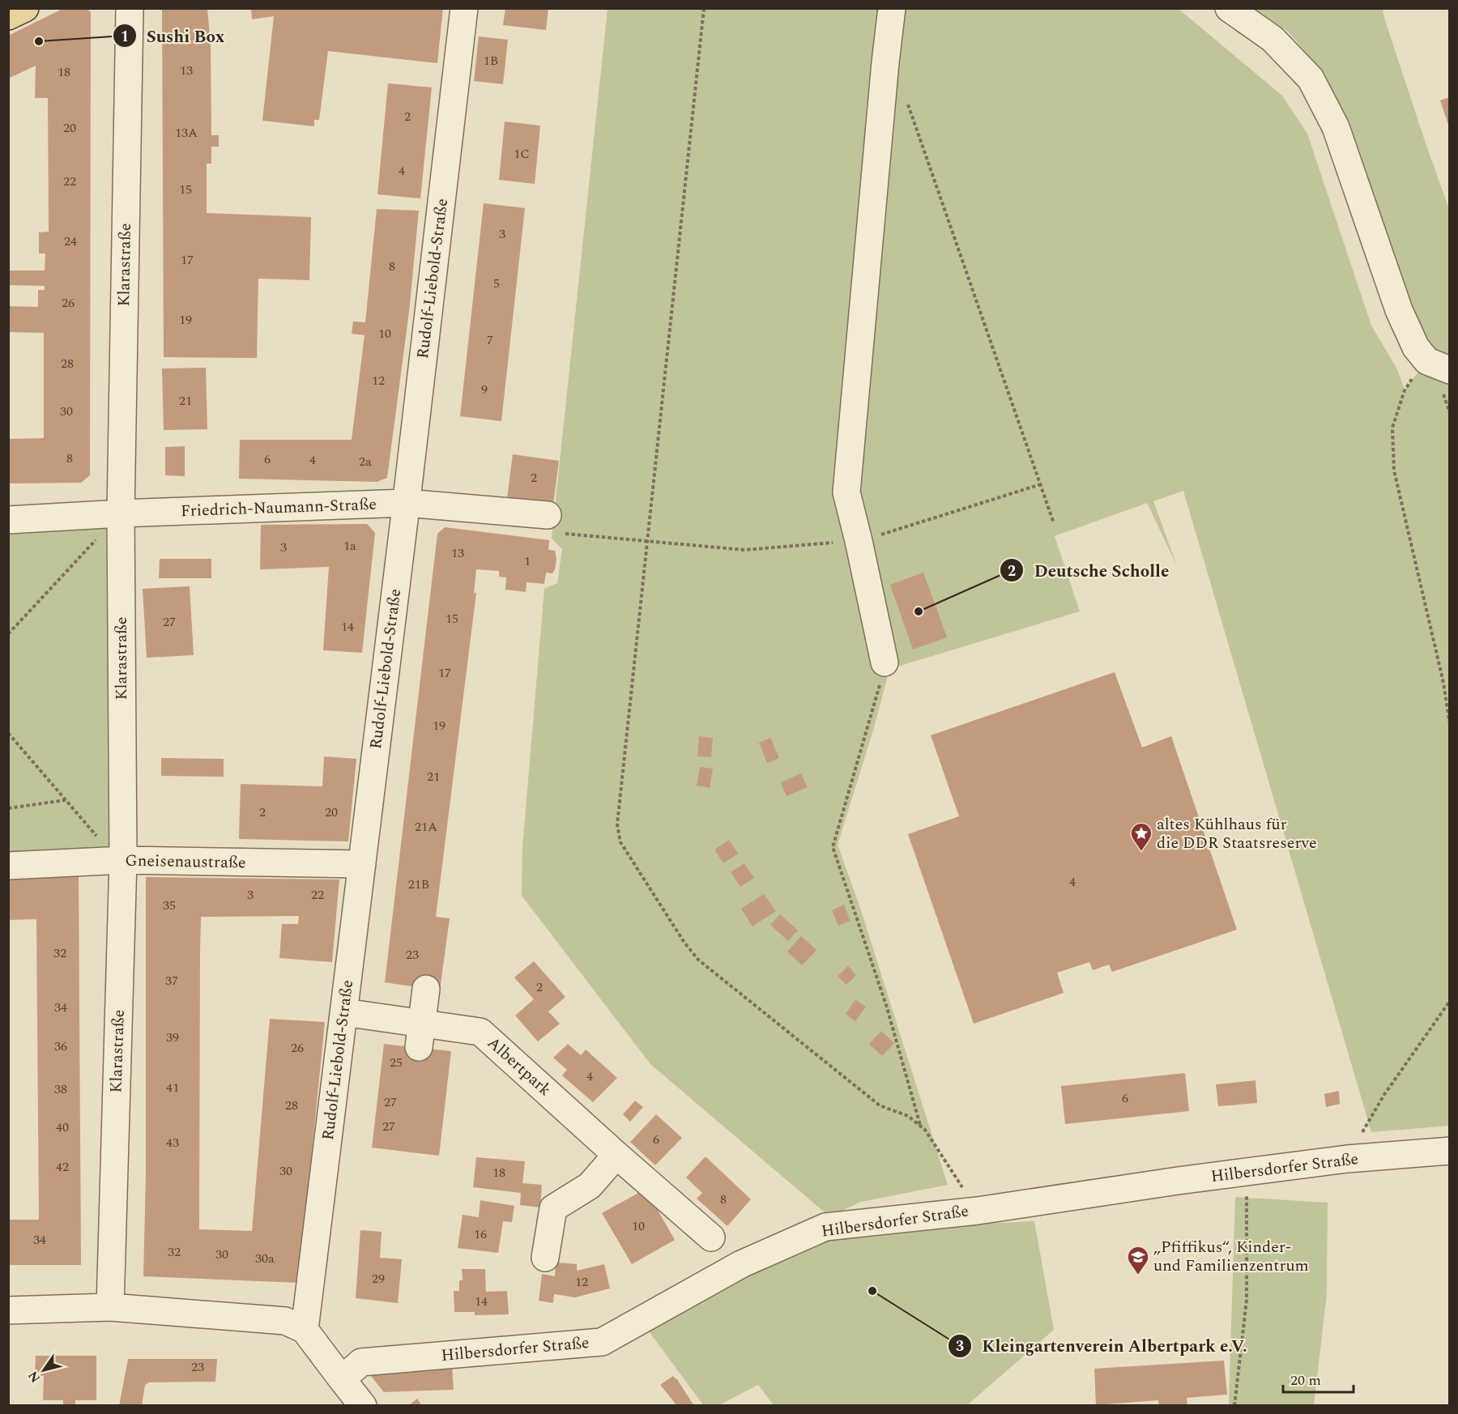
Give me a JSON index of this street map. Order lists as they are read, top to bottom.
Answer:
{
  "streets": {
    "street": [
      "Klarastraße",
      "Rudolf-Liebold-Straße",
      "Friedrich-Naumann-Straße",
      "Gneisenaustraße",
      "Albertpark",
      "Hilbersdorfer Straße"
    ]
  },
  "crossings": [
    ["Klarastraße", "Friedrich-Naumann-Straße"],
    ["Klarastraße", "Gneisenaustraße"],
    ["Rudolf-Liebold-Straße", "Friedrich-Naumann-Straße"],
    ["Rudolf-Liebold-Straße", "Gneisenaustraße"],
    ["Rudolf-Liebold-Straße", "Albertpark"]
  ],
  "places": {
    "other": ["Sushi Box", "Deutsche Scholle", "Kleingartenverein Albertpark e.V."],
    "place": ["altes Kühlhaus für die DDR Staatsreserve"],
    "school or university": ["„Pfiffikus“, Kinder- und Familienzentrum"]
  },
  "house_numbers": [
    "1B",
    "13",
    "18",
    "2",
    "20",
    "13A",
    "1C",
    "4",
    "22",
    "15",
    "3",
    "24",
    "17",
    "8",
    "5",
    "26",
    "19",
    "10",
    "7",
    "28",
    "12",
    "9",
    "21",
    "30",
    "8",
    "6",
    "4",
    "2a",
    "2",
    "1a",
    "3",
    "13",
    "1",
    "15",
    "27",
    "14",
    "17",
    "19",
    "21",
    "2",
    "20",
    "21A",
    "4",
    "21B",
    "3",
    "22",
    "35",
    "32",
    "23",
    "37",
    "2",
    "34",
    "39",
    "36",
    "26",
    "25",
    "4",
    "41",
    "38",
    "6",
    "27",
    "28",
    "27",
    "40",
    "6",
    "43",
    "42",
    "30",
    "18",
    "8",
    "10",
    "16",
    "34",
    "32",
    "30",
    "30a",
    "29",
    "12",
    "14",
    "23"
  ],
  "scale_bar": "20 m",
  "north": "bottom left"
}
